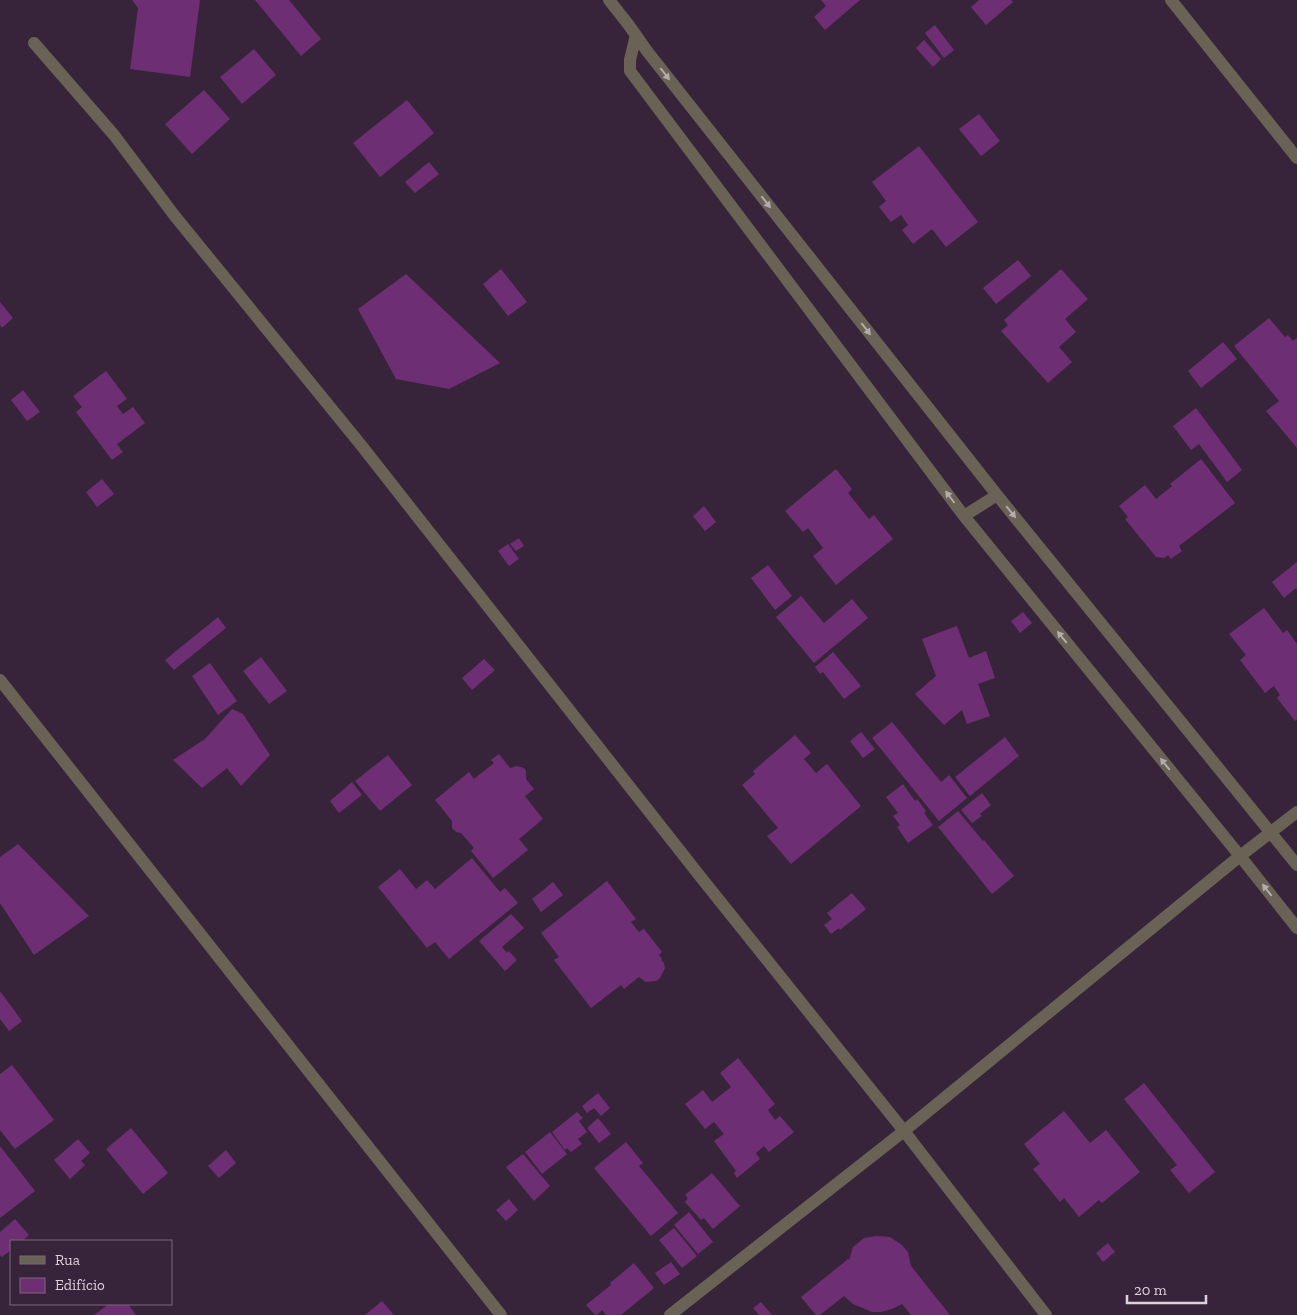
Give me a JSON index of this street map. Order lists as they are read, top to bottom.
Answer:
{
  "legend": ["Rua", "Edifício"],
  "scale_bar": "20 m"
}
